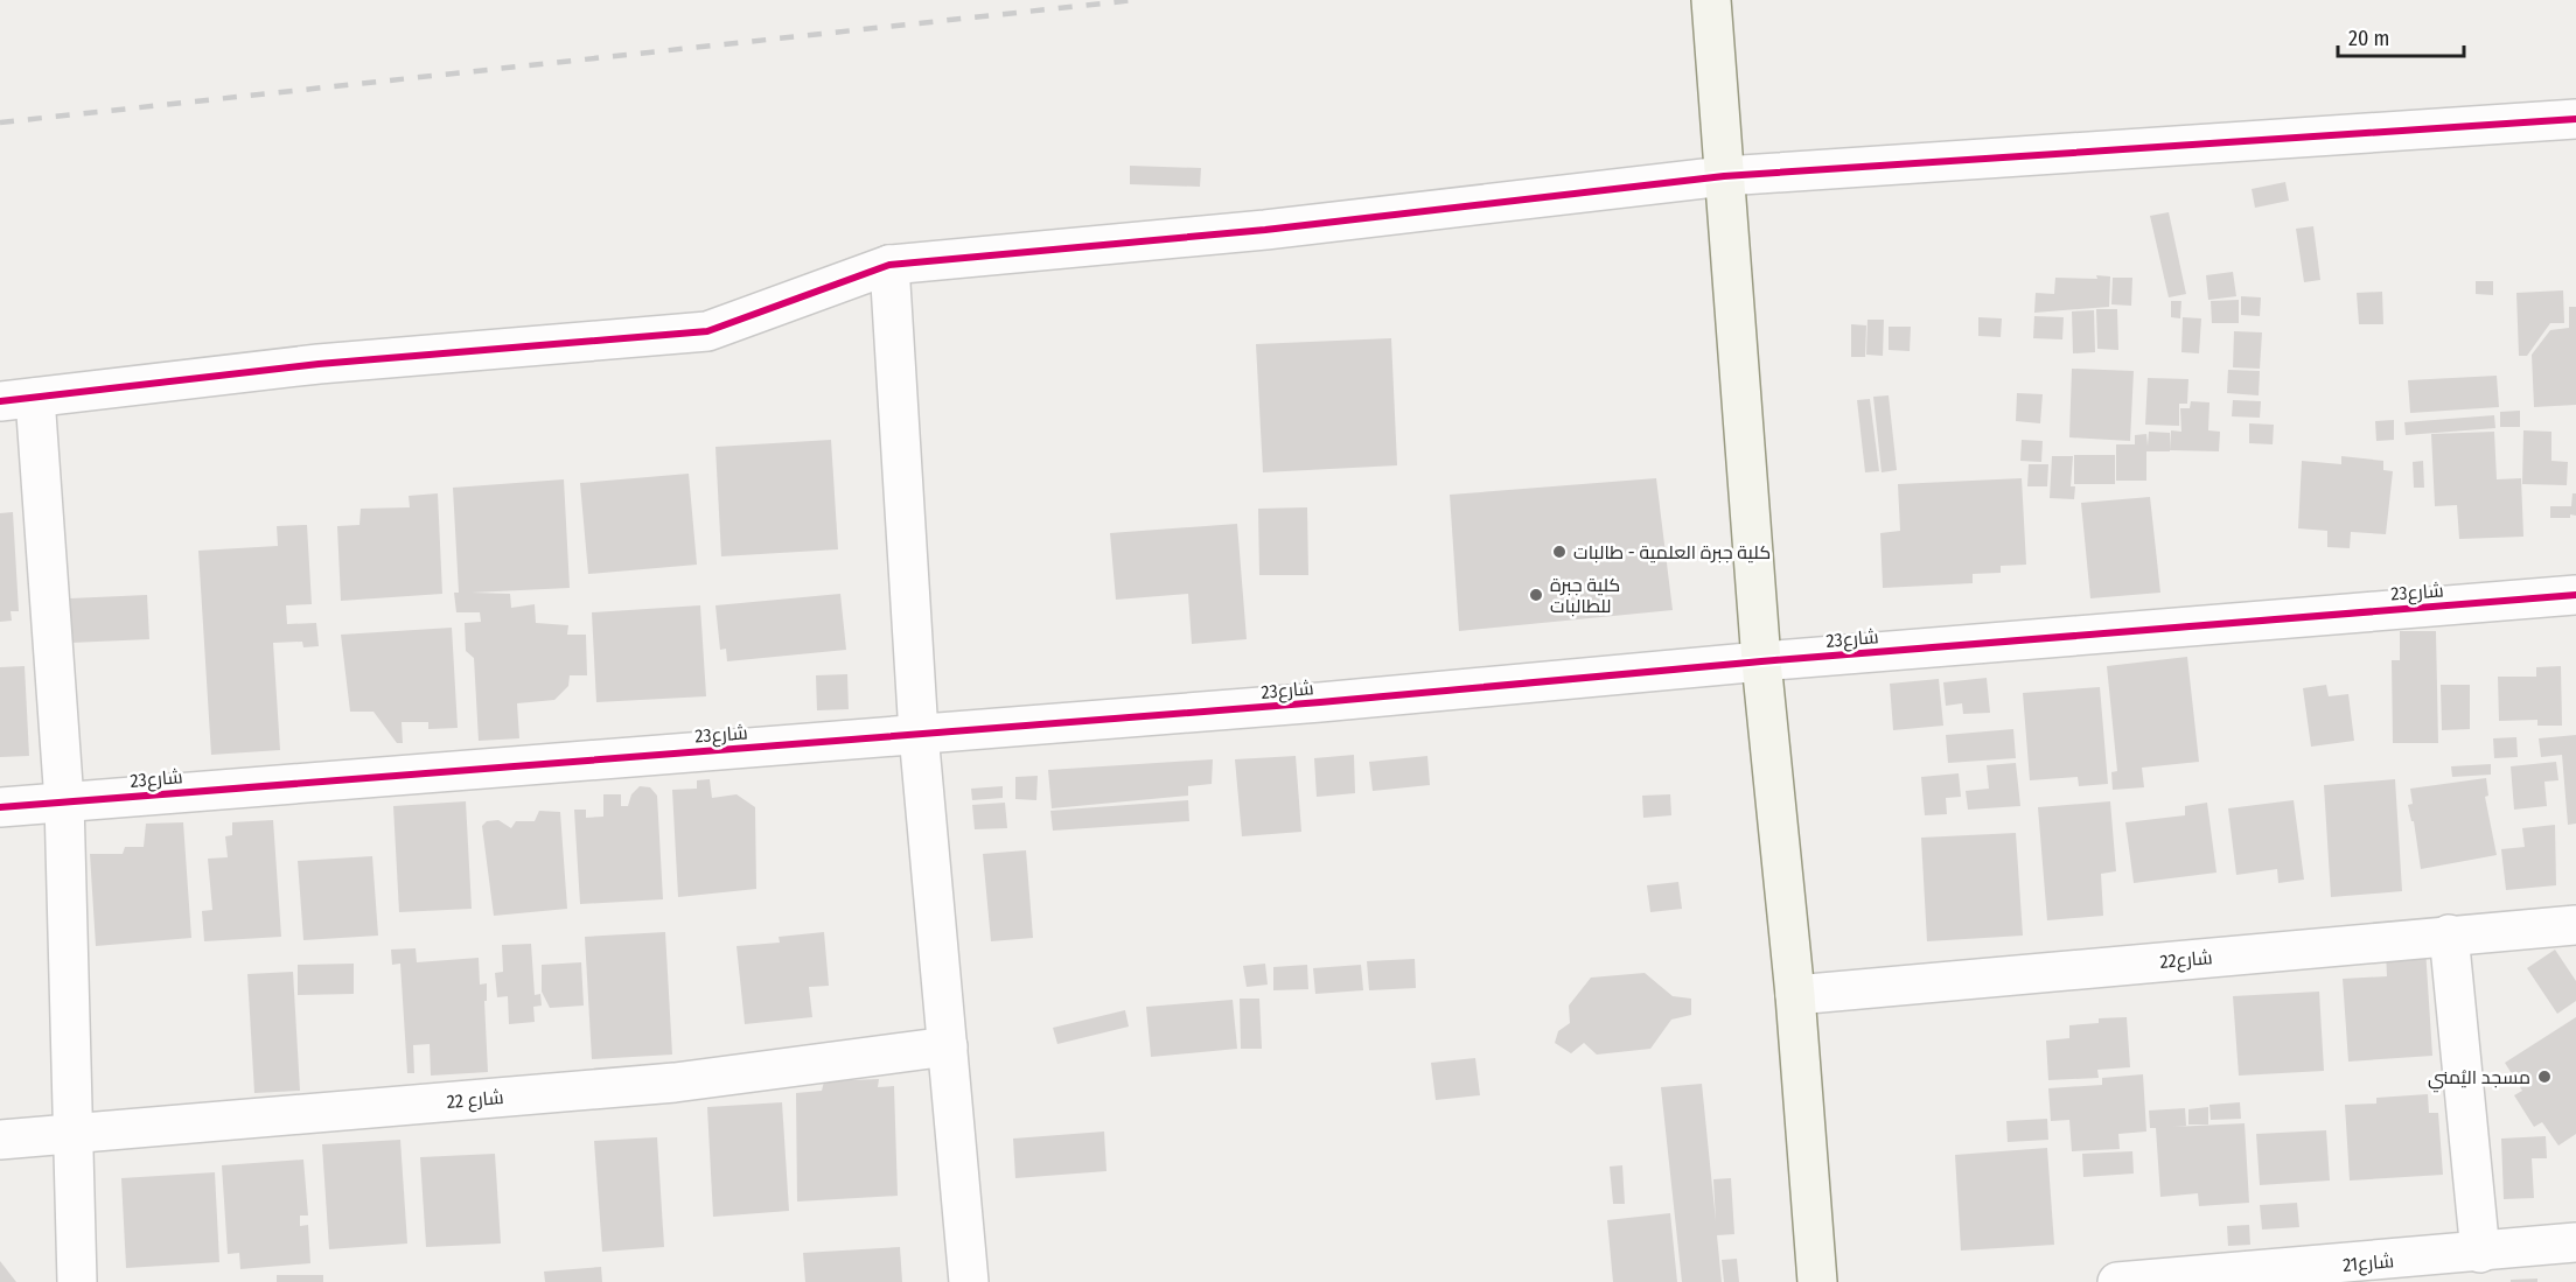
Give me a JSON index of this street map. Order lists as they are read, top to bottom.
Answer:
{
  "streets": {
    "street": [
      "شارع23",
      "شارع22",
      "شارع 22",
      "شارع21"
    ]
  },
  "places": ["كلية جبرة العلمية - طالبات", "كلية جبرة للطالبات", "مسجد اليُمني"],
  "scale_bar": "20 m"
}
